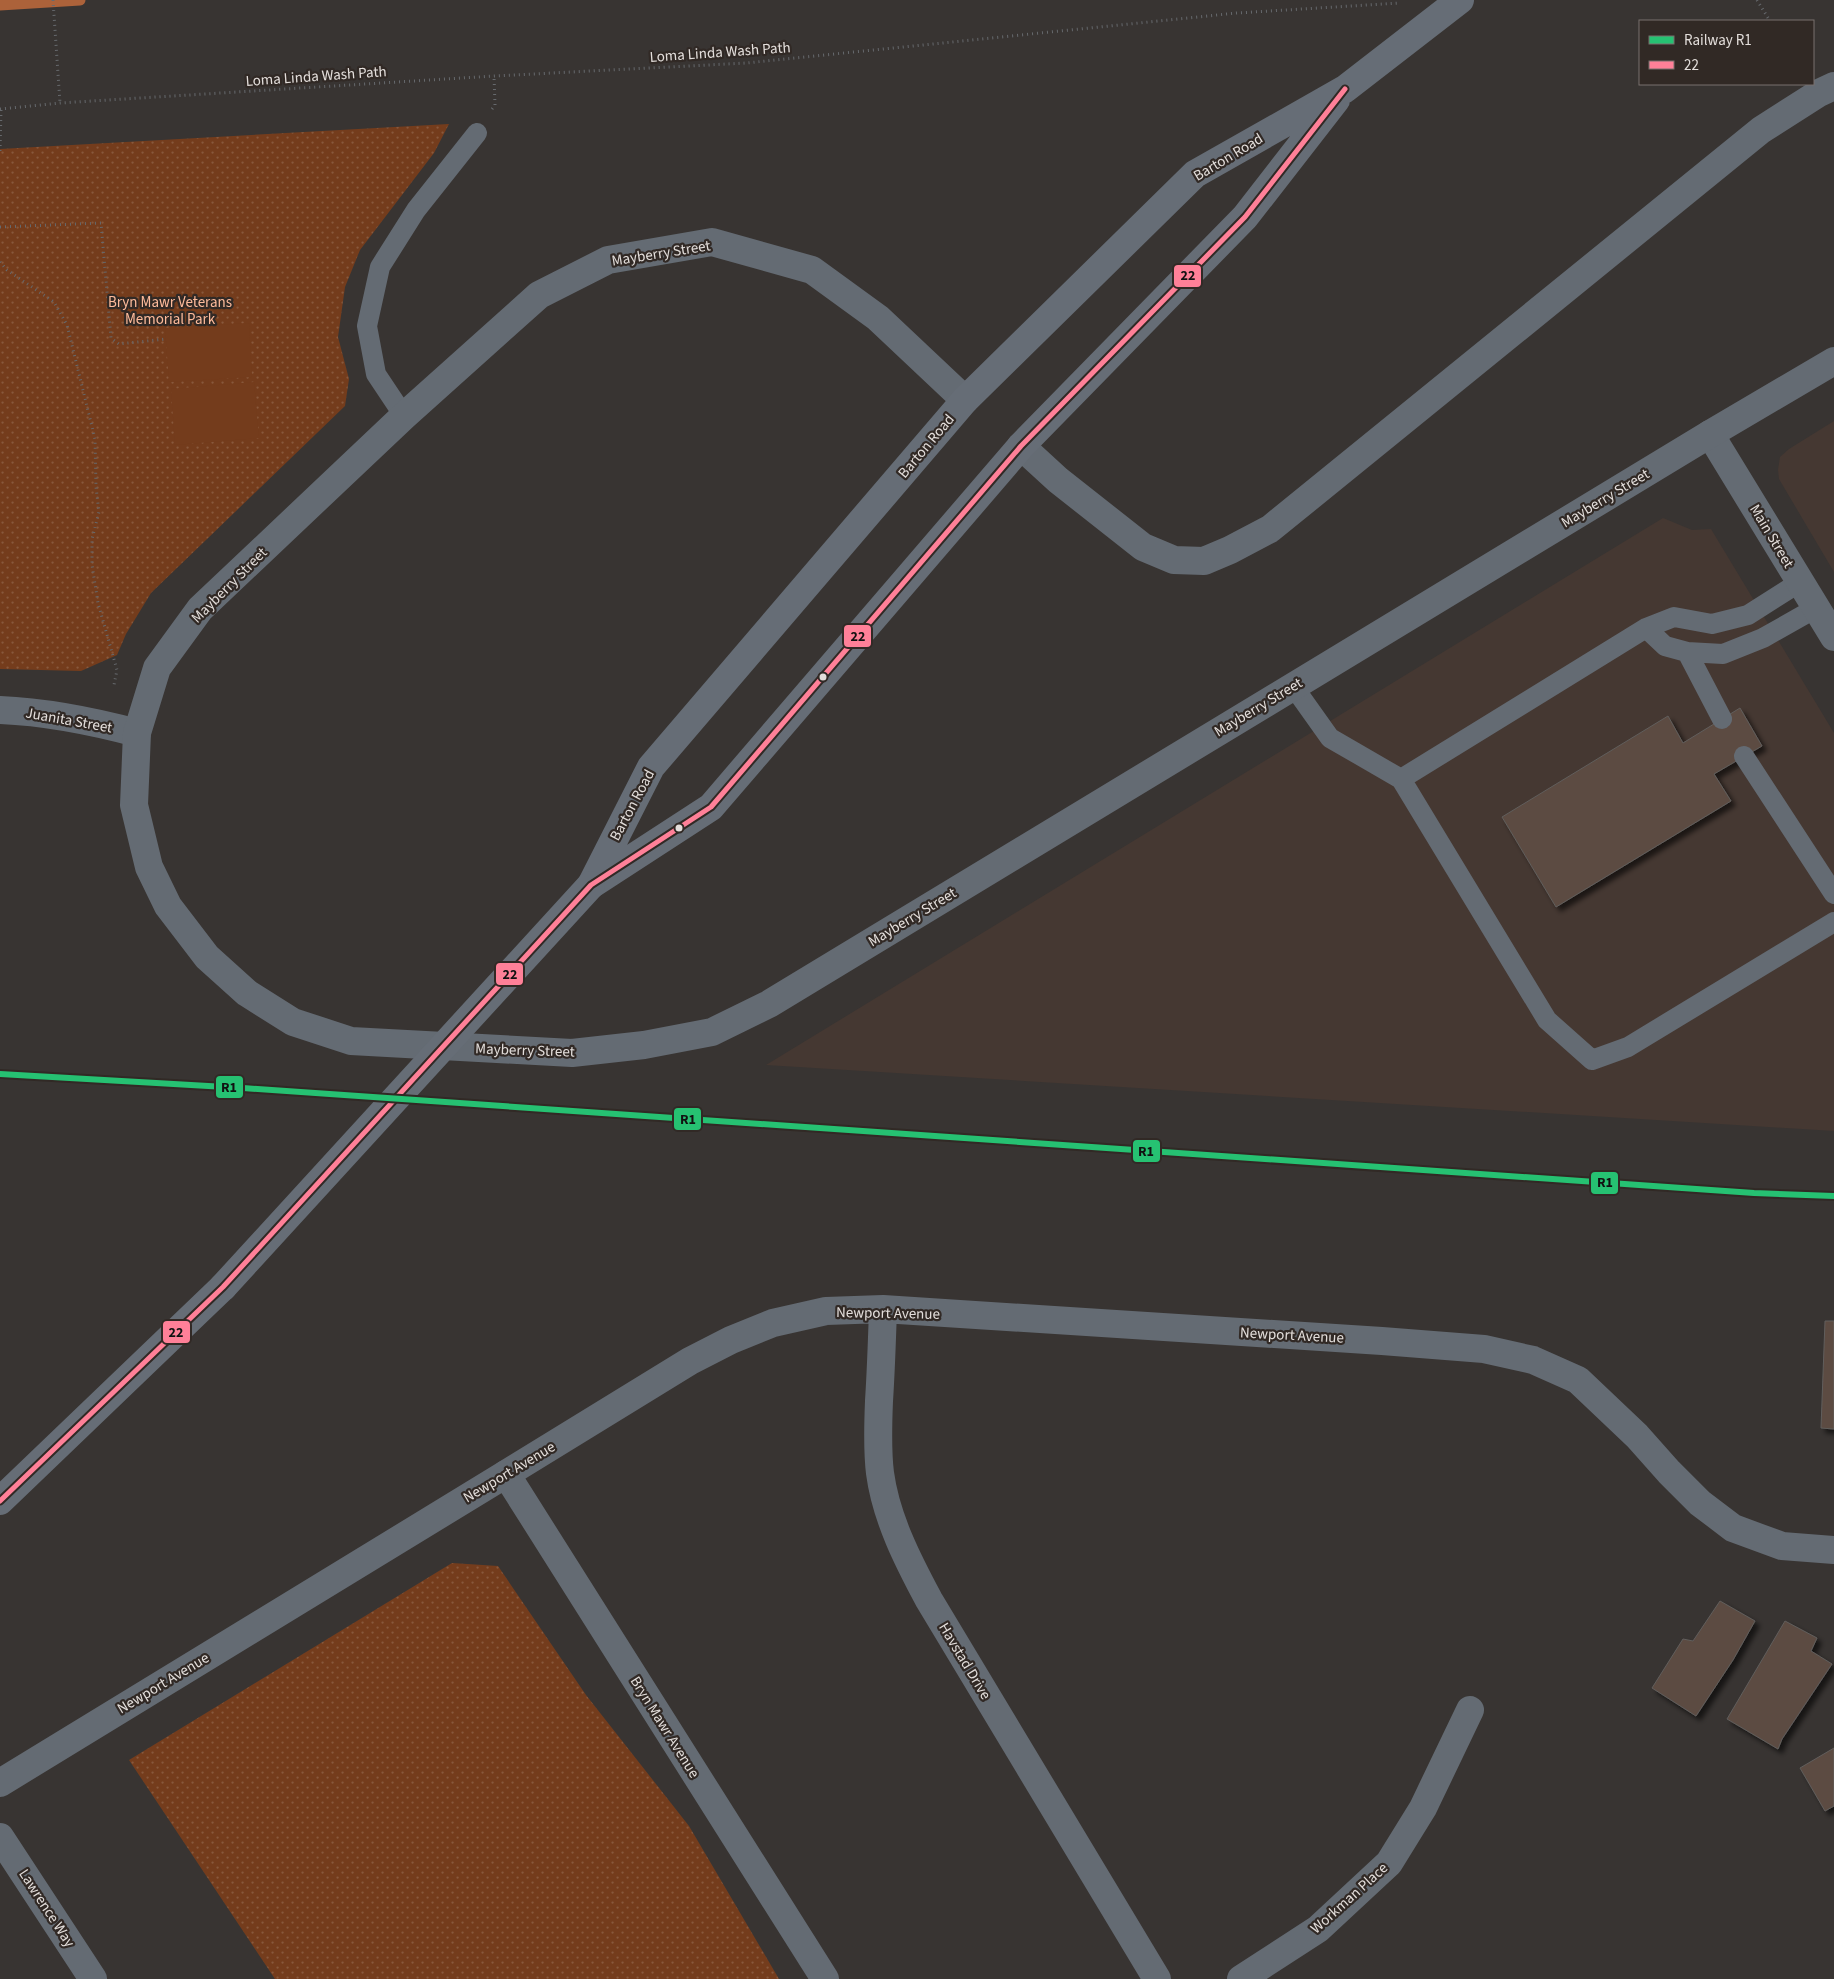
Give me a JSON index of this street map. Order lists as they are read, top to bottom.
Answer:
{
  "streets": {
    "main road": ["Barton Road"],
    "street": [
      "Mayberry Street",
      "Main Street",
      "Juanita Street",
      "Newport Avenue",
      "Havstad Drive",
      "Bryn Mawr Avenue",
      "Workman Place",
      "Lawrence Way"
    ],
    "path": ["Loma Linda Wash Path"]
  },
  "crossings": [
    ["Barton Road", "Mayberry Street"],
    ["Mayberry Street", "Main Street"],
    ["Mayberry Street", "Juanita Street"],
    ["Newport Avenue", "Havstad Drive"],
    ["Newport Avenue", "Bryn Mawr Avenue"]
  ],
  "parks": ["Bryn Mawr Veterans Memorial Park"],
  "lines": ["transit line 22", "rail line R1"],
  "legend": ["Railway R1", "22"]
}
